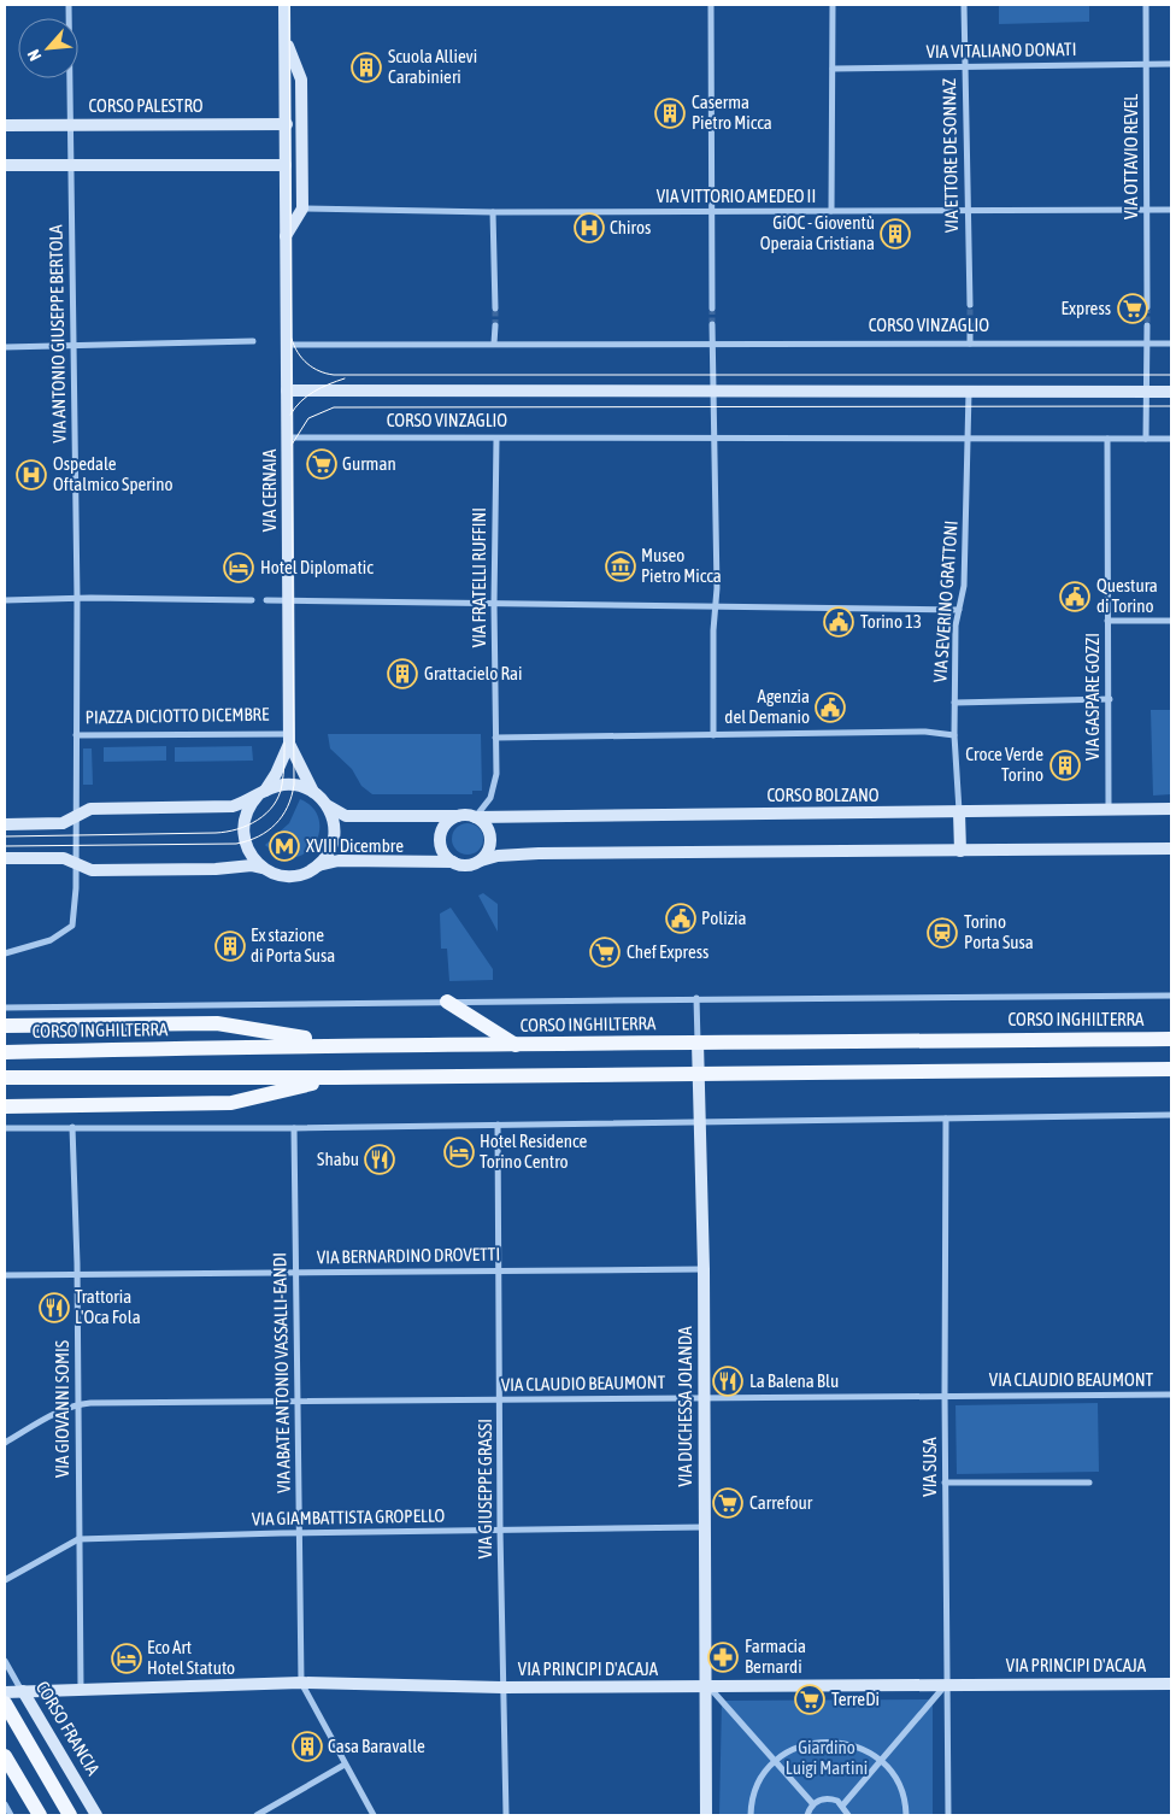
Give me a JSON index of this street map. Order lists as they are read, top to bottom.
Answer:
{
  "streets": {
    "main road": ["CORSO INGHILTERRA"],
    "street": [
      "VIA VITALIANO DONATI",
      "CORSO PALESTRO",
      "VIA ETTORE DE SONNAZ",
      "VIA OTTAVIO REVEL",
      "VIA VITTORIO AMEDEO II",
      "CORSO VINZAGLIO",
      "VIA ANTONIO GIUSEPPE BERTOLA",
      "VIA CERNAIA",
      "VIA FRATELLI RUFFINI",
      "VIA SEVERINO GRATTONI",
      "VIA GASPARE GOZZI",
      "PIAZZA DICIOTTO DICEMBRE",
      "CORSO BOLZANO",
      "VIA BERNARDINO DROVETTI",
      "VIA ABATE ANTONIO VASSALLI-EANDI",
      "VIA CLAUDIO BEAUMONT",
      "VIA DUCHESSA JOLANDA",
      "VIA GIOVANNI SOMIS",
      "VIA SUSA",
      "VIA GIUSEPPE GRASSI",
      "VIA GIAMBATTISTA GROPELLO",
      "VIA PRINCIPI D'ACAJA",
      "CORSO FRANCIA"
    ]
  },
  "crossings": [
    ["VIA VITALIANO DONATI", "VIA ETTORE DE SONNAZ"],
    ["VIA VITALIANO DONATI", "VIA OTTAVIO REVEL"],
    ["CORSO PALESTRO", "VIA ANTONIO GIUSEPPE BERTOLA"],
    ["CORSO PALESTRO", "VIA CERNAIA"],
    ["VIA ETTORE DE SONNAZ", "VIA VITTORIO AMEDEO II"],
    ["VIA OTTAVIO REVEL", "VIA VITTORIO AMEDEO II"],
    ["VIA VITTORIO AMEDEO II", "VIA CERNAIA"],
    ["CORSO VINZAGLIO", "VIA CERNAIA"],
    ["CORSO VINZAGLIO", "VIA FRATELLI RUFFINI"],
    ["CORSO VINZAGLIO", "VIA SEVERINO GRATTONI"],
    ["CORSO VINZAGLIO", "VIA GASPARE GOZZI"],
    ["VIA ANTONIO GIUSEPPE BERTOLA", "PIAZZA DICIOTTO DICEMBRE"],
    ["VIA CERNAIA", "PIAZZA DICIOTTO DICEMBRE"],
    ["VIA CERNAIA", "CORSO BOLZANO"],
    ["VIA FRATELLI RUFFINI", "CORSO BOLZANO"],
    ["VIA SEVERINO GRATTONI", "CORSO BOLZANO"],
    ["VIA GASPARE GOZZI", "CORSO BOLZANO"],
    ["CORSO INGHILTERRA", "VIA DUCHESSA JOLANDA"],
    ["VIA BERNARDINO DROVETTI", "VIA ABATE ANTONIO VASSALLI-EANDI"],
    ["VIA BERNARDINO DROVETTI", "VIA DUCHESSA JOLANDA"],
    ["VIA BERNARDINO DROVETTI", "VIA GIOVANNI SOMIS"],
    ["VIA BERNARDINO DROVETTI", "VIA GIUSEPPE GRASSI"],
    ["VIA ABATE ANTONIO VASSALLI-EANDI", "VIA CLAUDIO BEAUMONT"],
    ["VIA ABATE ANTONIO VASSALLI-EANDI", "VIA GIAMBATTISTA GROPELLO"],
    ["VIA ABATE ANTONIO VASSALLI-EANDI", "VIA PRINCIPI D'ACAJA"],
    ["VIA CLAUDIO BEAUMONT", "VIA DUCHESSA JOLANDA"],
    ["VIA CLAUDIO BEAUMONT", "VIA GIOVANNI SOMIS"],
    ["VIA CLAUDIO BEAUMONT", "VIA SUSA"],
    ["VIA CLAUDIO BEAUMONT", "VIA GIUSEPPE GRASSI"],
    ["VIA DUCHESSA JOLANDA", "VIA GIAMBATTISTA GROPELLO"],
    ["VIA DUCHESSA JOLANDA", "VIA PRINCIPI D'ACAJA"],
    ["VIA GIOVANNI SOMIS", "VIA GIAMBATTISTA GROPELLO"],
    ["VIA GIOVANNI SOMIS", "VIA PRINCIPI D'ACAJA"],
    ["VIA SUSA", "VIA PRINCIPI D'ACAJA"],
    ["VIA GIUSEPPE GRASSI", "VIA GIAMBATTISTA GROPELLO"],
    ["VIA GIUSEPPE GRASSI", "VIA PRINCIPI D'ACAJA"],
    ["VIA PRINCIPI D'ACAJA", "CORSO FRANCIA"]
  ],
  "parks": ["Giardino Luigi Martini"],
  "places": {
    "building": [
      "Scuola Allievi Carabinieri",
      "Caserma Pietro Micca",
      "GiOC - Gioventù Operaia Cristiana",
      "Grattacielo Rai",
      "Croce Verde Torino",
      "Ex stazione di Porta Susa",
      "Casa Baravalle"
    ],
    "hospital": ["Chiros", "Ospedale Oftalmico Sperino"],
    "supermarket": [
      "Express",
      "Gurman",
      "Chef Express",
      "Carrefour",
      "TerreDi"
    ],
    "museum": ["Museo Pietro Micca"],
    "hotel": ["Hotel Diplomatic", "Hotel Residence Torino Centro", "Eco Art Hotel Statuto"],
    "public building": [
      "Questura di Torino",
      "Torino 13",
      "Agenzia del Demanio",
      "Polizia"
    ],
    "metro station": ["XVIII Dicembre"],
    "station": ["Torino Porta Susa"],
    "restaurant": ["Shabu", "Trattoria L'Oca Fola", "La Balena Blu"],
    "pharmacy": ["Farmacia Bernardi"]
  },
  "north": "bottom left"
}
